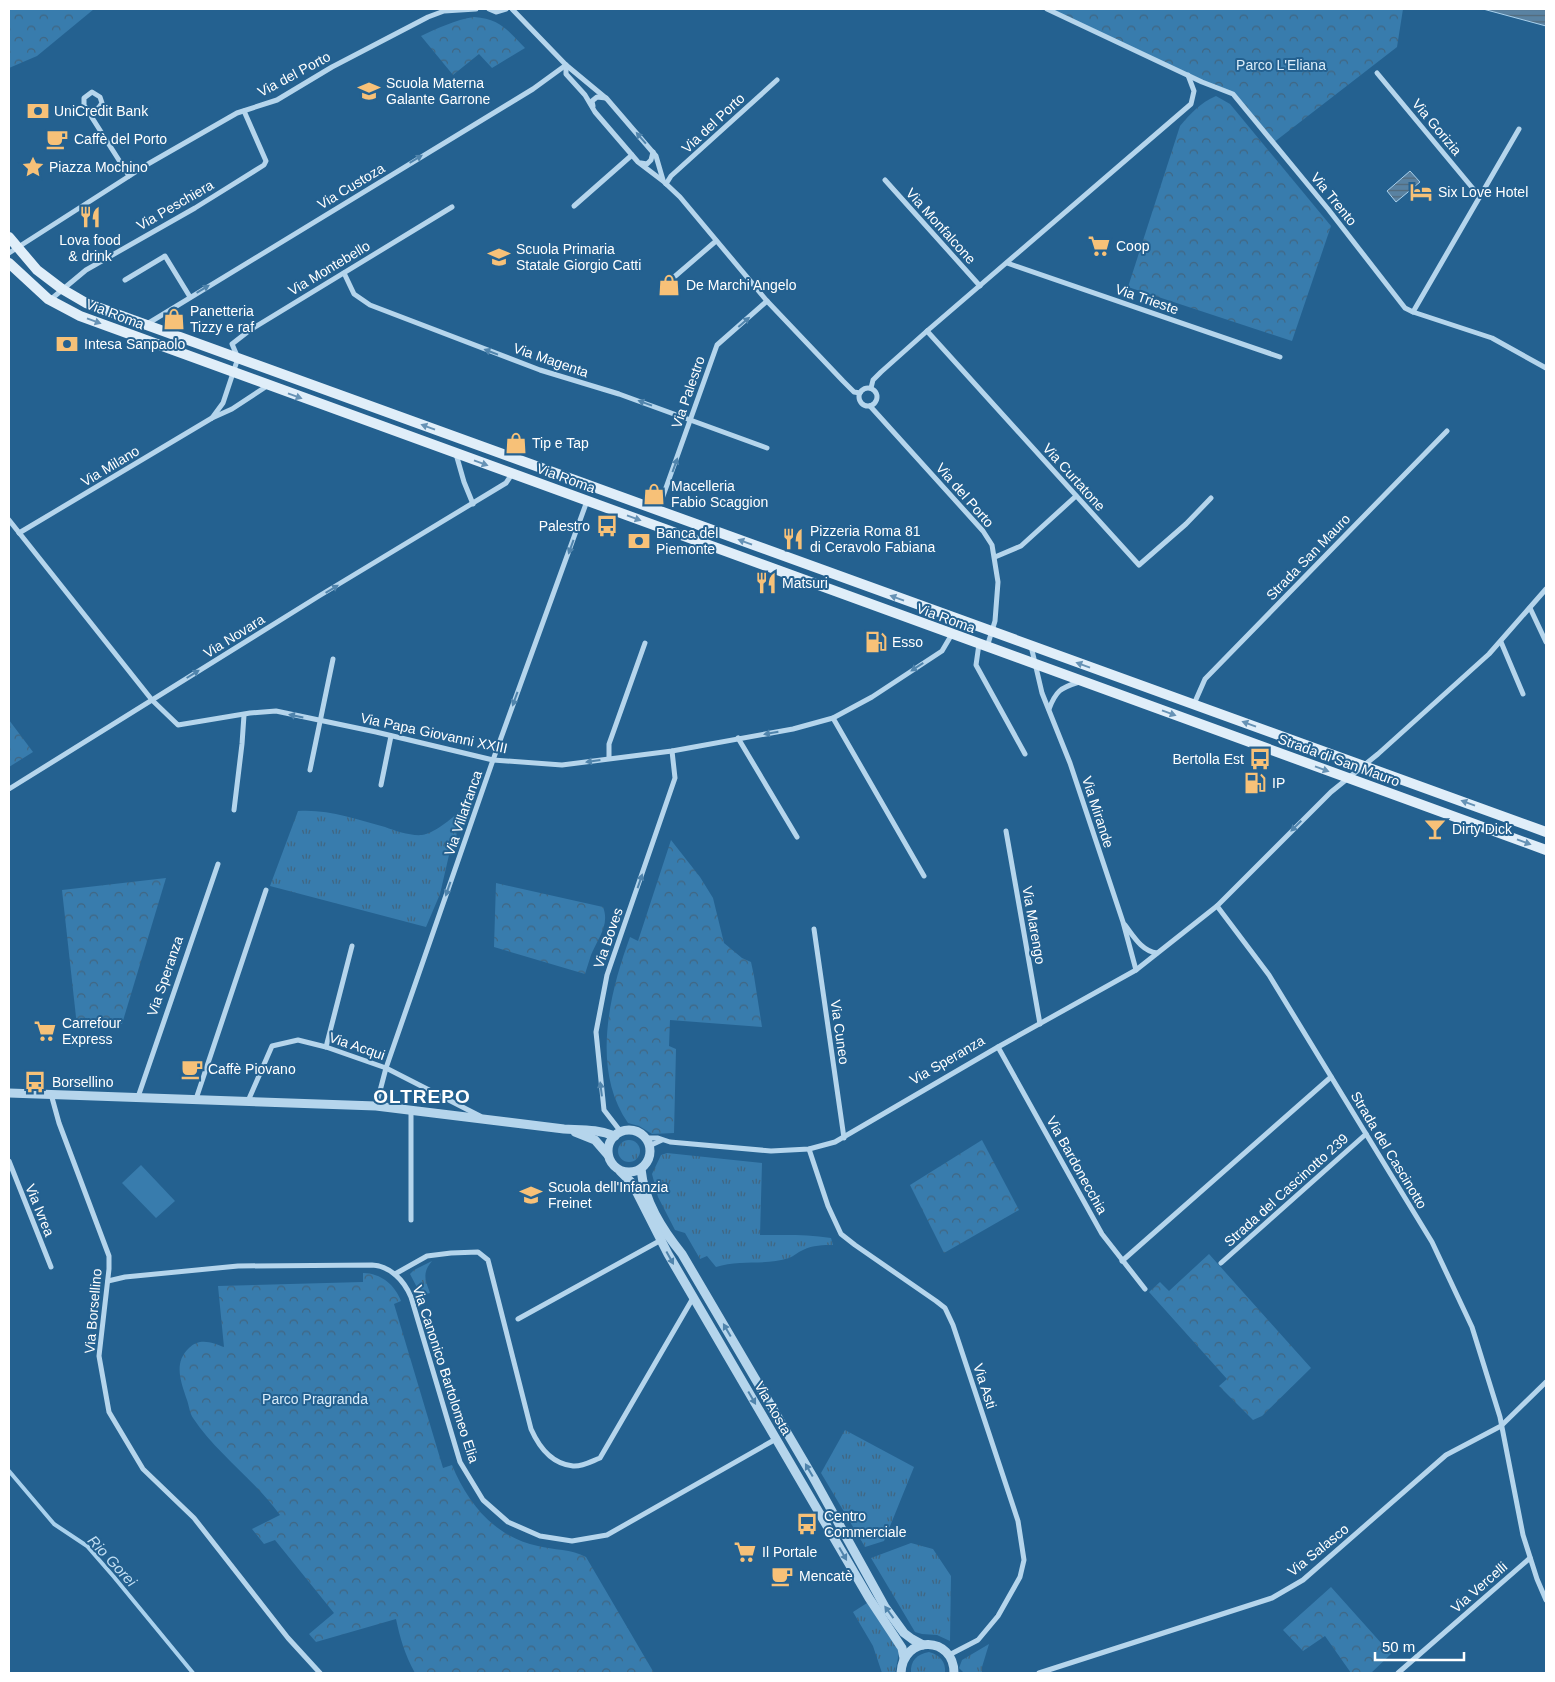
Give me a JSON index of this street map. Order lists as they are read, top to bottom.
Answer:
{
  "streets": {
    "main road": ["Via Roma", "Strada di San Mauro"],
    "street": [
      "Via del Porto",
      "Via Gorizia",
      "Via Custoza",
      "Via Trento",
      "Via Peschiera",
      "Via Monfalcone",
      "Via Montebello",
      "Via Trieste",
      "Via Magenta",
      "Via Palestro",
      "Via Milano",
      "Via Curtatone",
      "Strada San Mauro",
      "Via Novara",
      "Via Papa Giovanni XXIII",
      "Via Mirande",
      "Via Villafranca",
      "Via Marengo",
      "Via Boves",
      "Via Speranza",
      "Via Cuneo",
      "Via Acqui",
      "Strada del Cascinotto",
      "Via Bardonecchia",
      "Strada del Cascinotto 239",
      "Via Ivrea",
      "Via Borsellino",
      "Via Canonico Bartolomeo Elia",
      "Via Asti",
      "Via Aosta",
      "Via Salasco",
      "Via Vercelli"
    ]
  },
  "crossings": [
    ["Via del Porto", "Via Peschiera"],
    ["Via del Porto", "Via Roma"],
    ["Via Custoza", "Via Roma"],
    ["Via Peschiera", "Via Roma"],
    ["Via Montebello", "Via Roma"],
    ["Via Montebello", "Via Magenta"],
    ["Via Montebello", "Via Milano"],
    ["Via Roma", "Via Palestro"],
    ["Via Roma", "Via Milano"],
    ["Via Roma", "Via Novara"],
    ["Via Roma", "Via Papa Giovanni XXIII"],
    ["Via Roma", "Strada di San Mauro"],
    ["Via Roma", "Via Mirande"],
    ["Via Roma", "Via Villafranca"],
    ["Via Magenta", "Via Palestro"],
    ["Via Milano", "Via Papa Giovanni XXIII"],
    ["Strada San Mauro", "Strada di San Mauro"],
    ["Via Novara", "Via Papa Giovanni XXIII"],
    ["Via Papa Giovanni XXIII", "Via Villafranca"],
    ["Via Papa Giovanni XXIII", "Via Boves"],
    ["Strada di San Mauro", "Via Speranza"],
    ["Via Mirande", "Via Speranza"],
    ["Via Villafranca", "Via Acqui"],
    ["Via Marengo", "Via Speranza"],
    ["Via Boves", "Via Speranza"],
    ["Via Boves", "Via Aosta"],
    ["Via Speranza", "Via Cuneo"],
    ["Via Speranza", "Strada del Cascinotto"],
    ["Via Speranza", "Via Bardonecchia"],
    ["Via Speranza", "Via Asti"],
    ["Via Speranza", "Via Aosta"],
    ["Strada del Cascinotto", "Strada del Cascinotto 239"],
    ["Strada del Cascinotto", "Via Salasco"],
    ["Strada del Cascinotto", "Via Vercelli"],
    ["Via Borsellino", "Via Canonico Bartolomeo Elia"],
    ["Via Canonico Bartolomeo Elia", "Via Aosta"],
    ["Via Asti", "Via Aosta"]
  ],
  "one_way": [
    "Via Custoza",
    "Via Magenta",
    "Via Palestro",
    "Via Novara",
    "Via Papa Giovanni XXIII",
    "Via Villafranca",
    "Via Boves"
  ],
  "districts": ["OLTREPO"],
  "water": ["Rio Gorei"],
  "parks": ["Parco L'Eliana", "Parco Pragranda"],
  "places": {
    "school or university": ["Scuola Materna Galante Garrone", "Scuola Primaria Statale Giorgio Catti", "Scuola dell'Infanzia Freinet"],
    "bank": ["UniCredit Bank", "Intesa Sanpaolo", "Banca del Piemonte"],
    "cafe": ["Caffè del Porto", "Caffè Piovano", "Mencatè"],
    "place": ["Piazza Mochino"],
    "hotel": ["Six Love Hotel"],
    "restaurant": ["Lova food & drink", "Pizzeria Roma 81 di Ceravolo Fabiana", "Matsuri"],
    "supermarket": ["Coop", "Carrefour Express", "Il Portale"],
    "shop": [
      "De Marchi Angelo",
      "Panetteria Tizzy e raf",
      "Tip e Tap",
      "Macelleria Fabio Scaggion"
    ],
    "bus stop": [
      "Palestro",
      "Bertolla Est",
      "Borsellino",
      "Centro Commerciale"
    ],
    "fuel station": ["Esso", "IP"],
    "bar": ["Dirty Dick"]
  },
  "scale_bar": "50 m"
}
